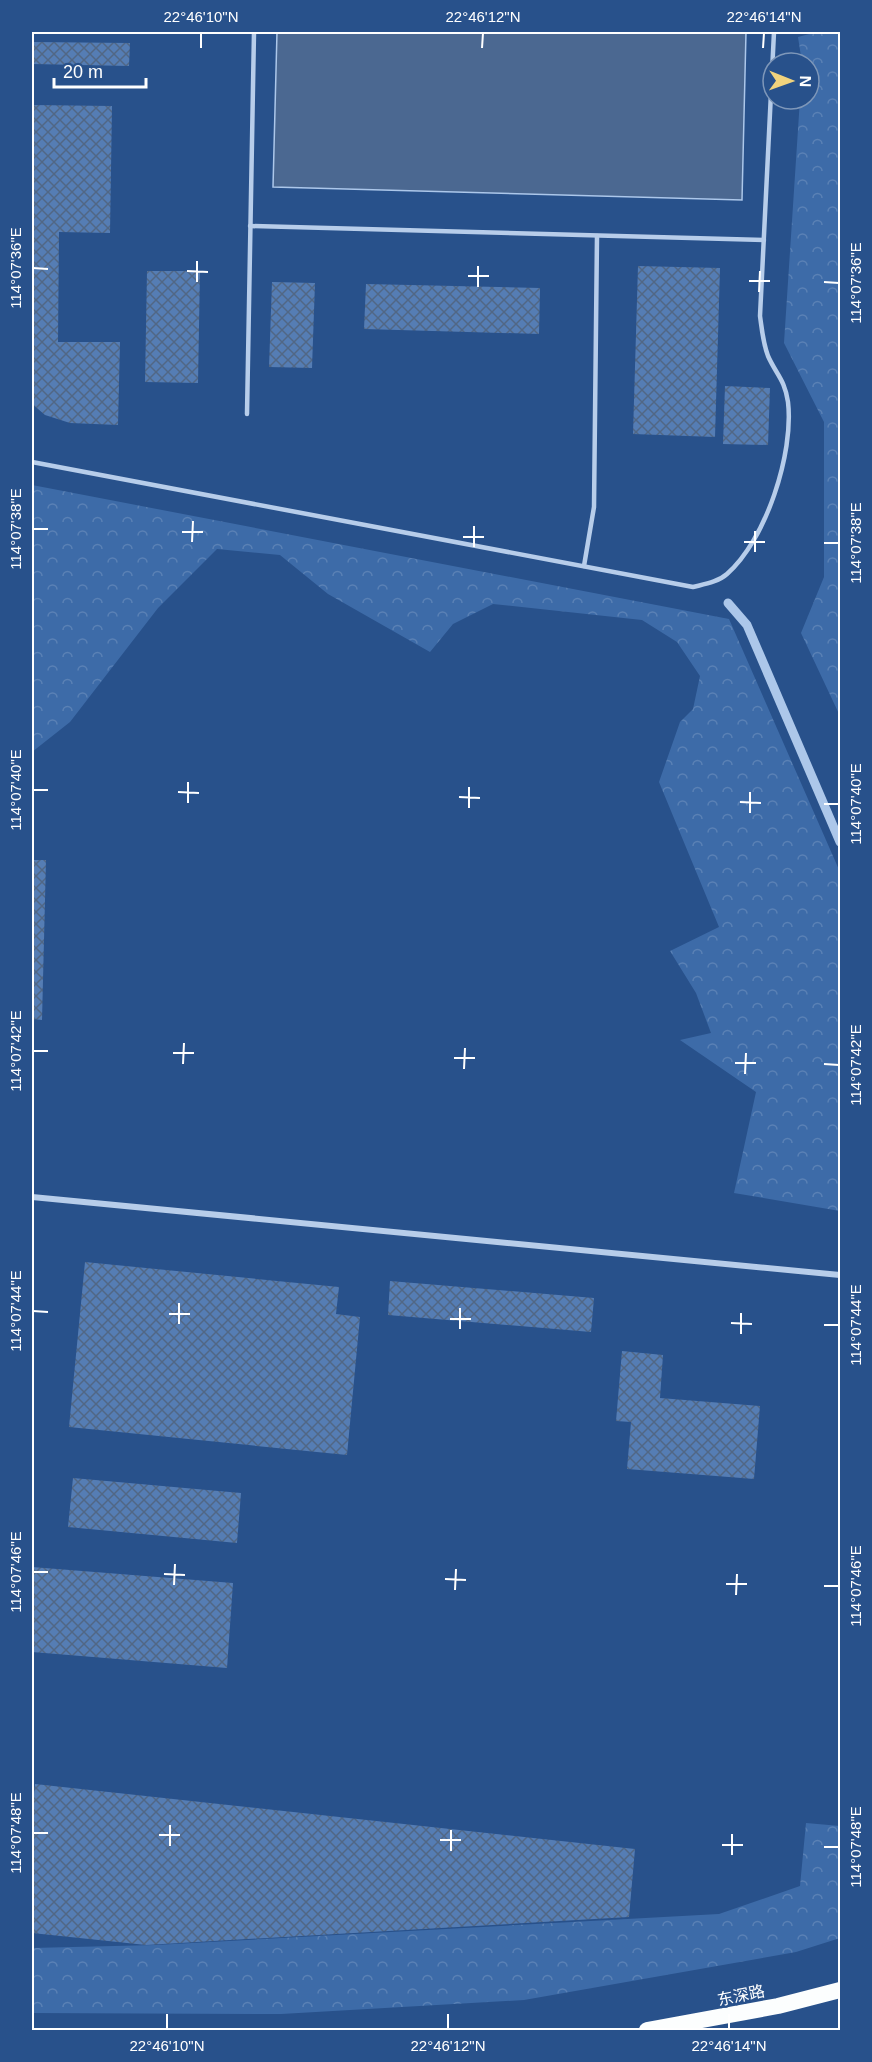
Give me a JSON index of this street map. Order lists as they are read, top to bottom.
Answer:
{
  "streets": {
    "highway": ["东深路"]
  },
  "scale_bar": "20 m",
  "north": "right",
  "coordinates": [
    "22°46'10\"N",
    "22°46'12\"N",
    "22°46'14\"N",
    "114°07'36\"E",
    "114°07'38\"E",
    "114°07'40\"E",
    "114°07'42\"E",
    "114°07'44\"E",
    "114°07'46\"E",
    "114°07'48\"E"
  ]
}
